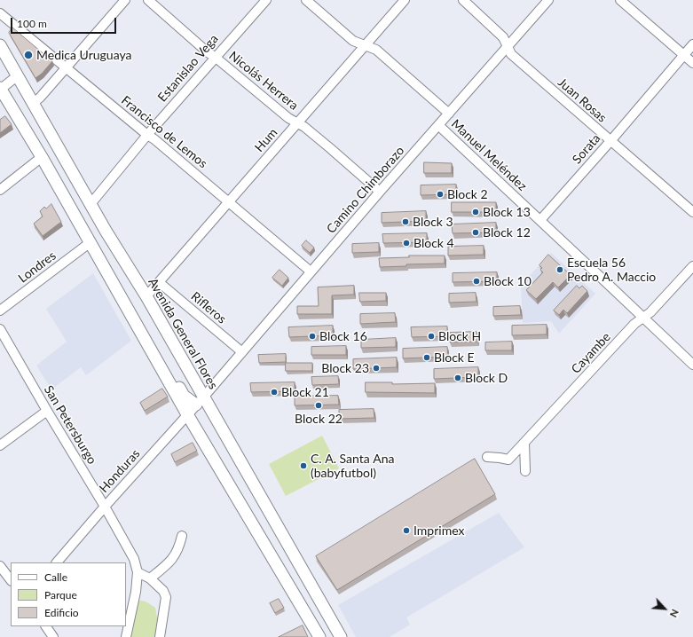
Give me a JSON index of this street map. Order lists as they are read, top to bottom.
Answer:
{
  "streets": {
    "main road": ["Avenida General Flores"],
    "street": [
      "Estanislao Vega",
      "Nicolás Herrera",
      "Juan Rosas",
      "Francisco de Lemos",
      "Hum",
      "Sorata",
      "Manuel Meléndez",
      "Camino Chimborazo",
      "Londres",
      "Rifleros",
      "Cayambe",
      "San Petersburgo",
      "Honduras"
    ]
  },
  "crossings": [
    ["Estanislao Vega", "Nicolás Herrera"],
    ["Estanislao Vega", "Francisco de Lemos"],
    ["Estanislao Vega", "Avenida General Flores"],
    ["Nicolás Herrera", "Hum"],
    ["Nicolás Herrera", "Camino Chimborazo"],
    ["Juan Rosas", "Sorata"],
    ["Juan Rosas", "Camino Chimborazo"],
    ["Francisco de Lemos", "Hum"],
    ["Francisco de Lemos", "Camino Chimborazo"],
    ["Hum", "Manuel Meléndez"],
    ["Hum", "Rifleros"],
    ["Hum", "Avenida General Flores"],
    ["Sorata", "Manuel Meléndez"],
    ["Manuel Meléndez", "Camino Chimborazo"],
    ["Manuel Meléndez", "Cayambe"],
    ["Camino Chimborazo", "Rifleros"],
    ["Camino Chimborazo", "Avenida General Flores"],
    ["Camino Chimborazo", "Honduras"],
    ["Avenida General Flores", "Honduras"],
    ["San Petersburgo", "Honduras"]
  ],
  "places": [
    "Medica Uruguaya",
    "Block 2",
    "Block 13",
    "Block 3",
    "Block 12",
    "Block 4",
    "Escuela 56 Pedro A. Maccio",
    "Block 10",
    "Block 16",
    "Block H",
    "Block E",
    "Block 23",
    "Block D",
    "Block 21",
    "Block 22",
    "C. A. Santa Ana (babyfutbol)",
    "Imprimex"
  ],
  "legend": ["Calle", "Parque", "Edificio"],
  "scale_bar": "100 m",
  "north": "bottom right"
}
